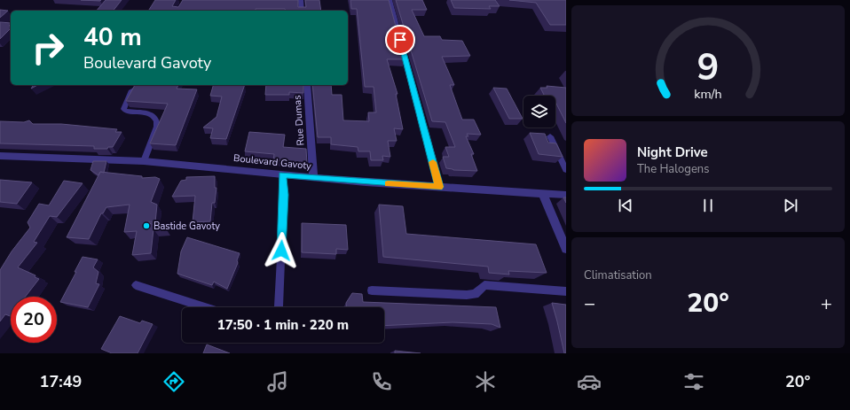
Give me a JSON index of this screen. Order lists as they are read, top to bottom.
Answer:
{
  "streets": {
    "street": ["Rue Dumas", "Boulevard Gavoty"]
  },
  "crossings": [
    ["Rue Dumas", "Boulevard Gavoty"]
  ],
  "places": ["Bastide Gavoty"],
  "page": {
    "turn": ["40 m", "Boulevard Gavoty"],
    "song": ["Night Drive", "The Halogens"],
    "tile": "Climatisation",
    "heat": ["−", "20°", "+"],
    "limit": "20",
    "trip": "17:50 · 1 min · 220 m",
    "tabs": ["17:49", "20°"],
    "gauge": ["9", "km/h"]
  }
}
